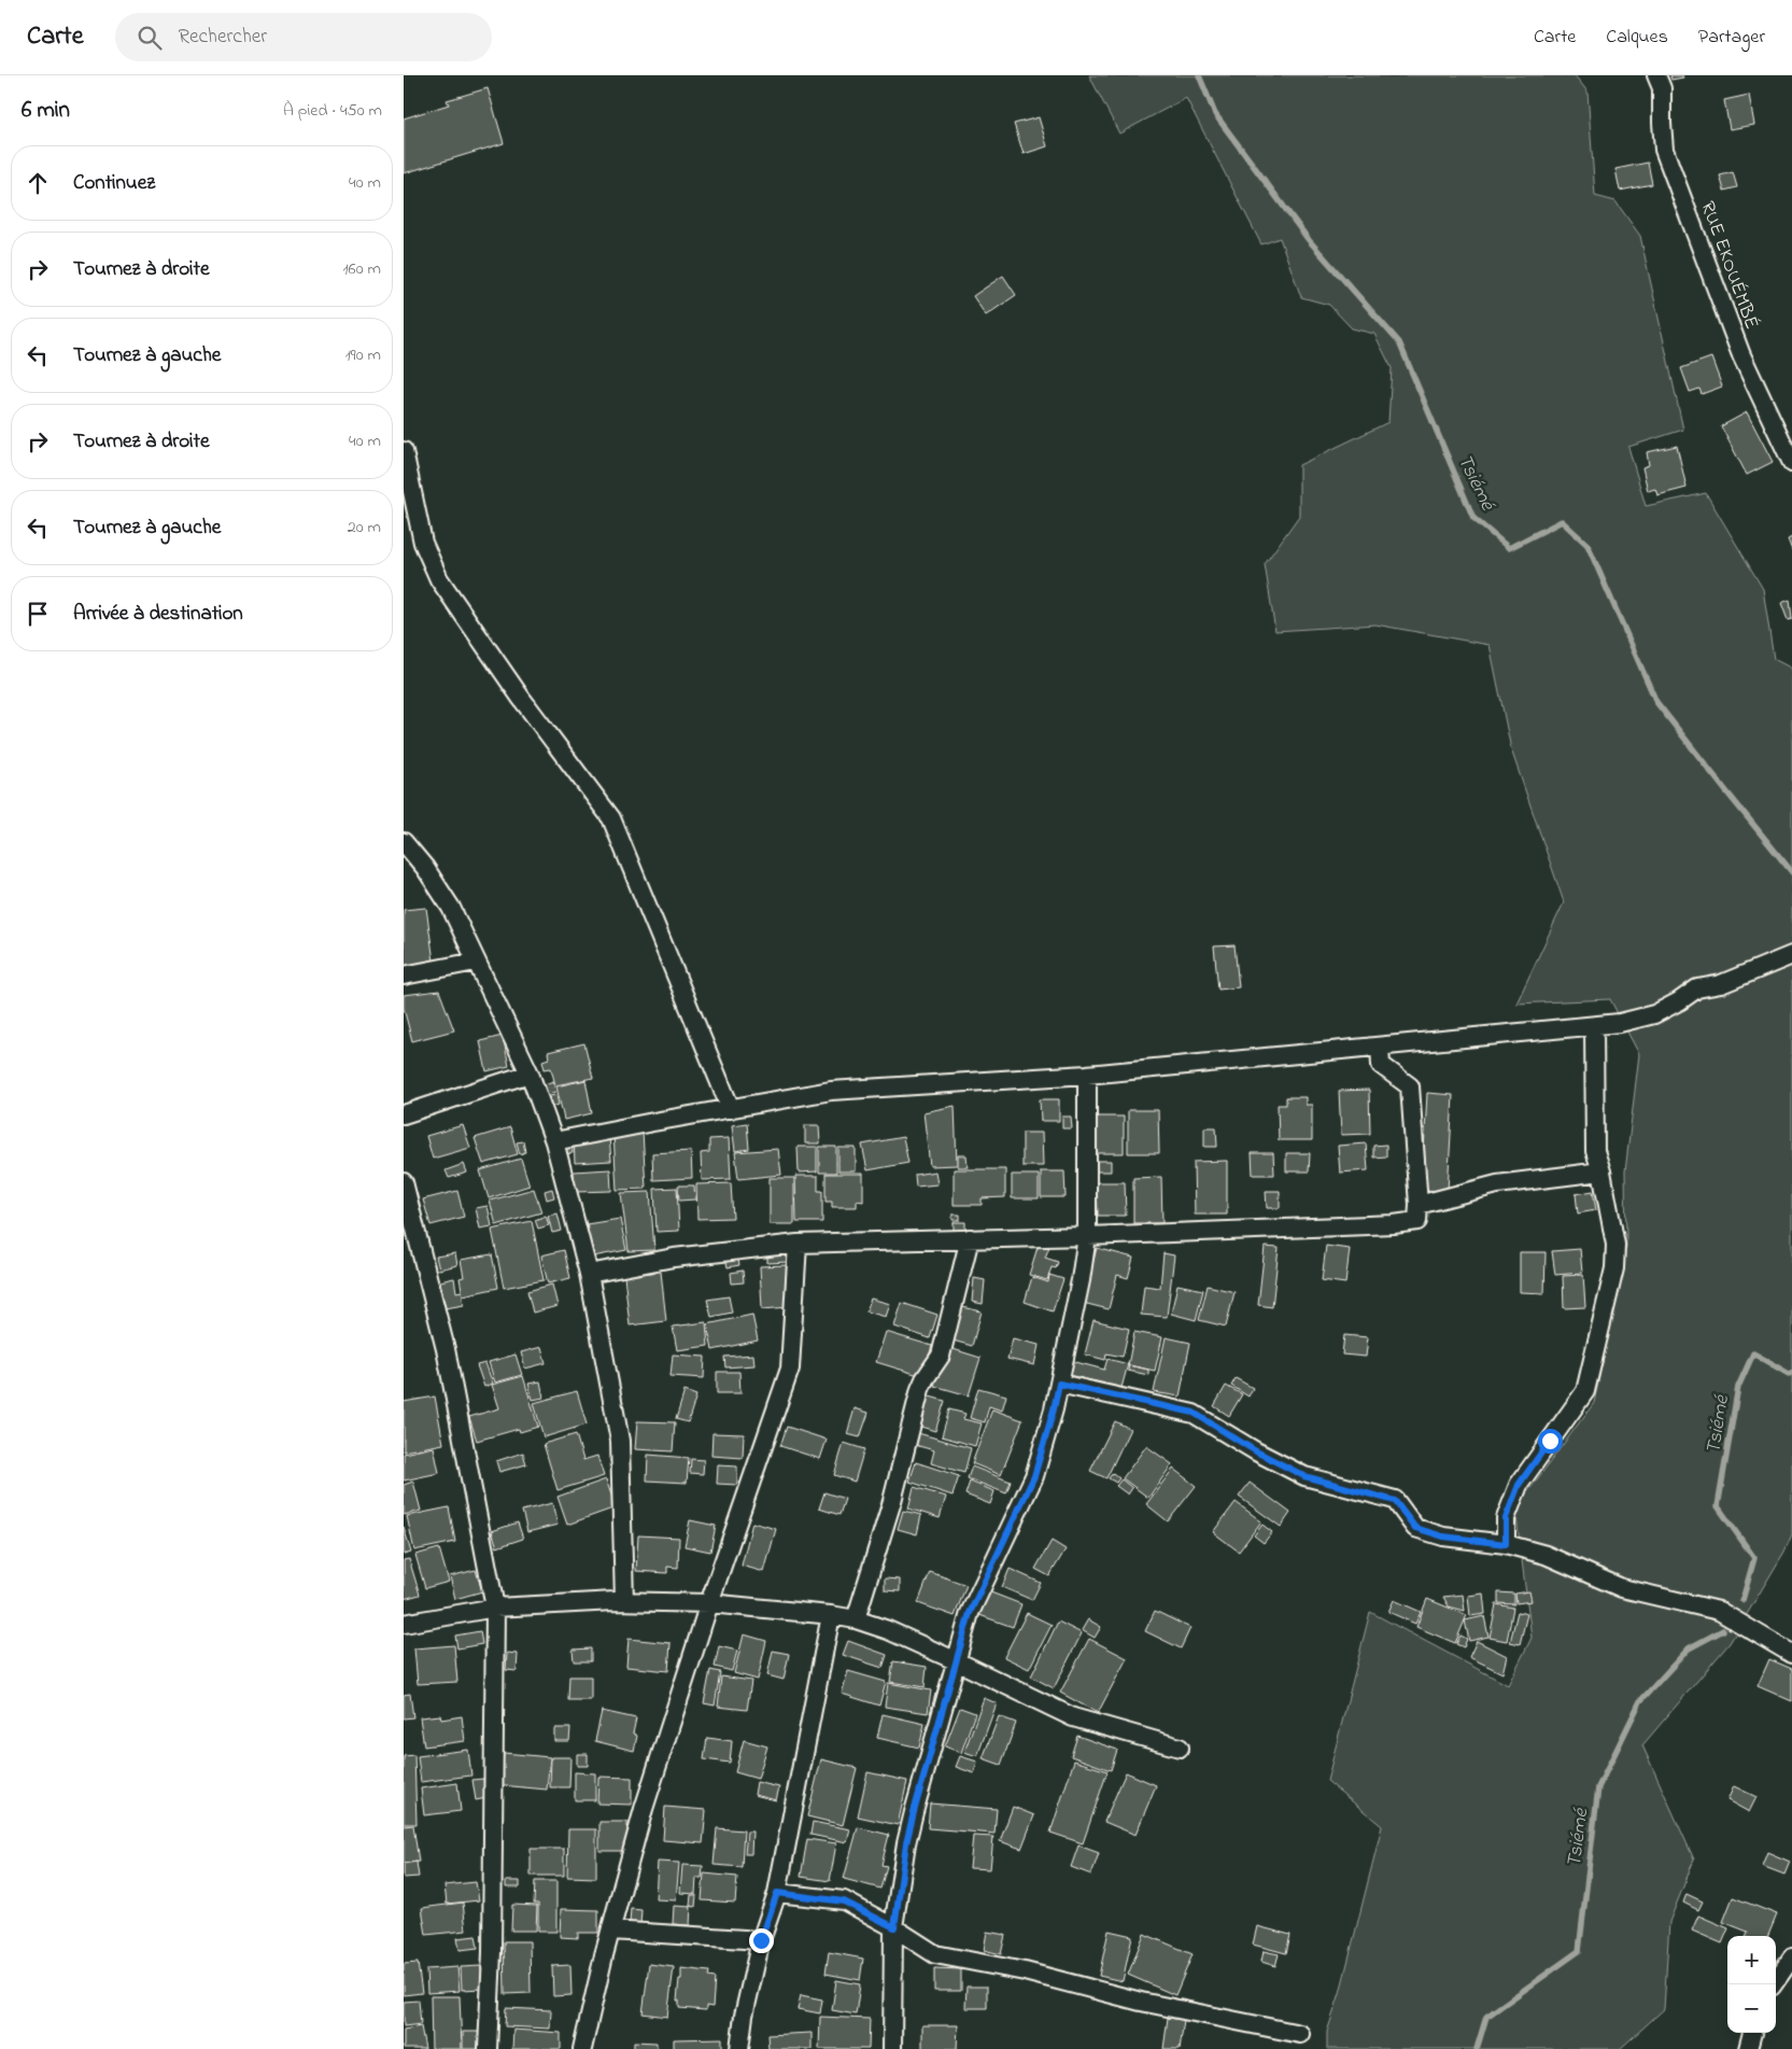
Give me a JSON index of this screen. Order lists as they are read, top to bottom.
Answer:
{
  "streets": {
    "street": ["RUE EKOUÉMBÉ"]
  },
  "water": ["Tsiémé"],
  "page": {
    "header": "Carte",
    "search": "Rechercher",
    "nav": ["Carte", "Calques", "Partager"],
    "heading": ["6 min", "À pied · 450 m"],
    "list": [
      ["Continuez", "40 m"],
      ["Tournez à droite", "160 m"],
      ["Tournez à gauche", "190 m"],
      ["Tournez à droite", "40 m"],
      ["Tournez à gauche", "20 m"],
      "Arrivée à destination"
    ],
    "map_buttons": ["+", "−"]
  }
}
